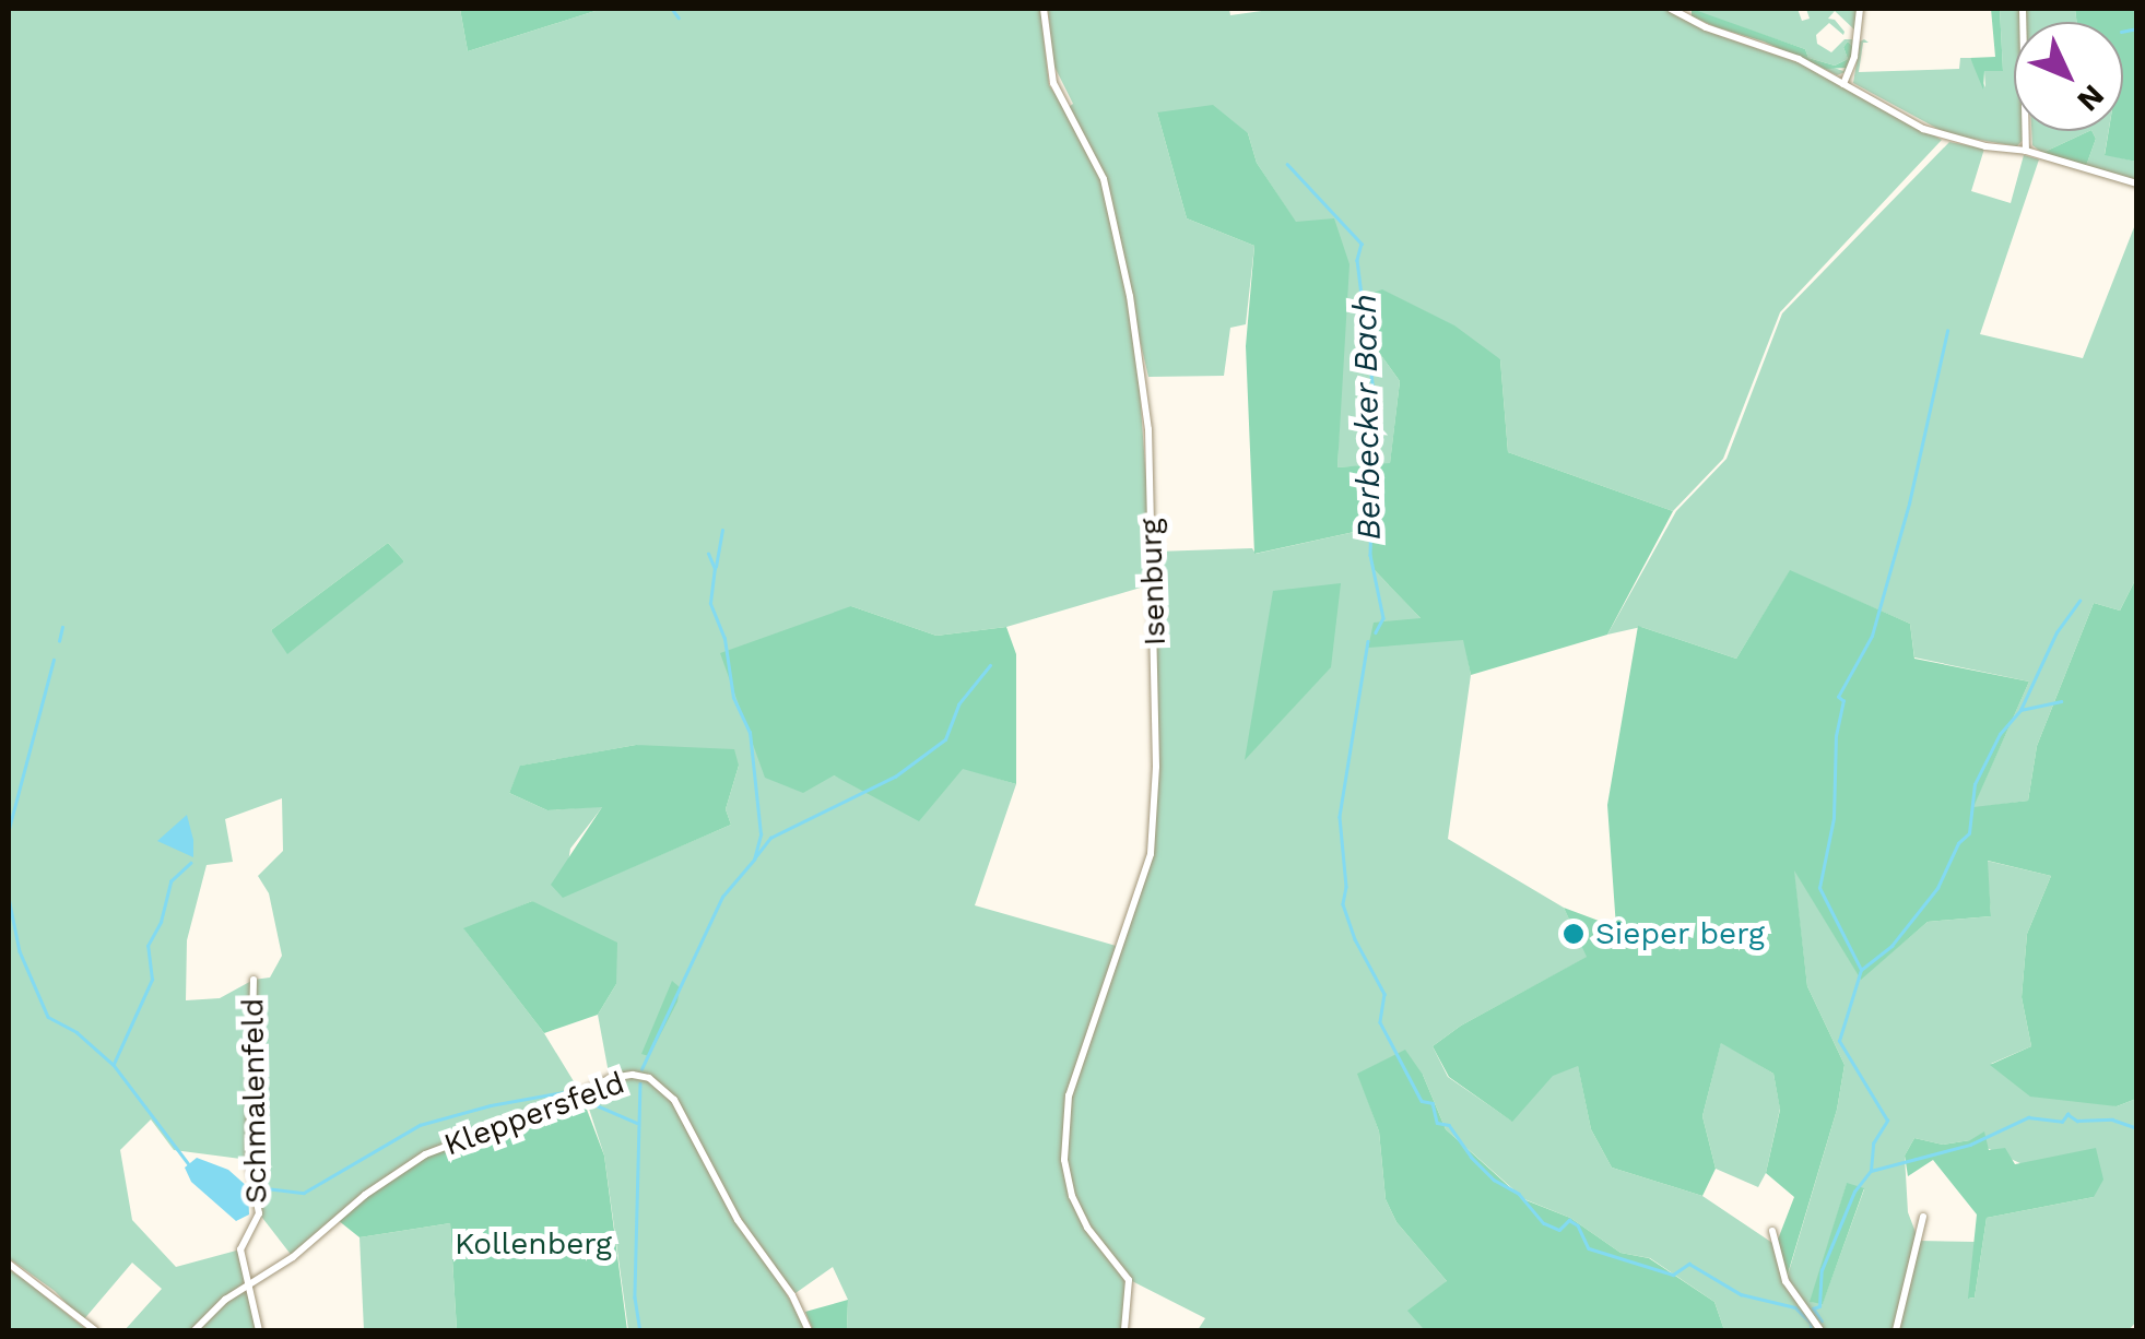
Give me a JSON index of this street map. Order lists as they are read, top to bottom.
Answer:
{
  "streets": {
    "street": ["Isenburg", "Schmalenfeld", "Kleppersfeld"]
  },
  "crossings": [
    ["Schmalenfeld", "Kleppersfeld"]
  ],
  "water": ["Berbecker Bach"],
  "parks": ["Kollenberg"],
  "places": ["Sieper berg"],
  "north": "bottom right"
}
